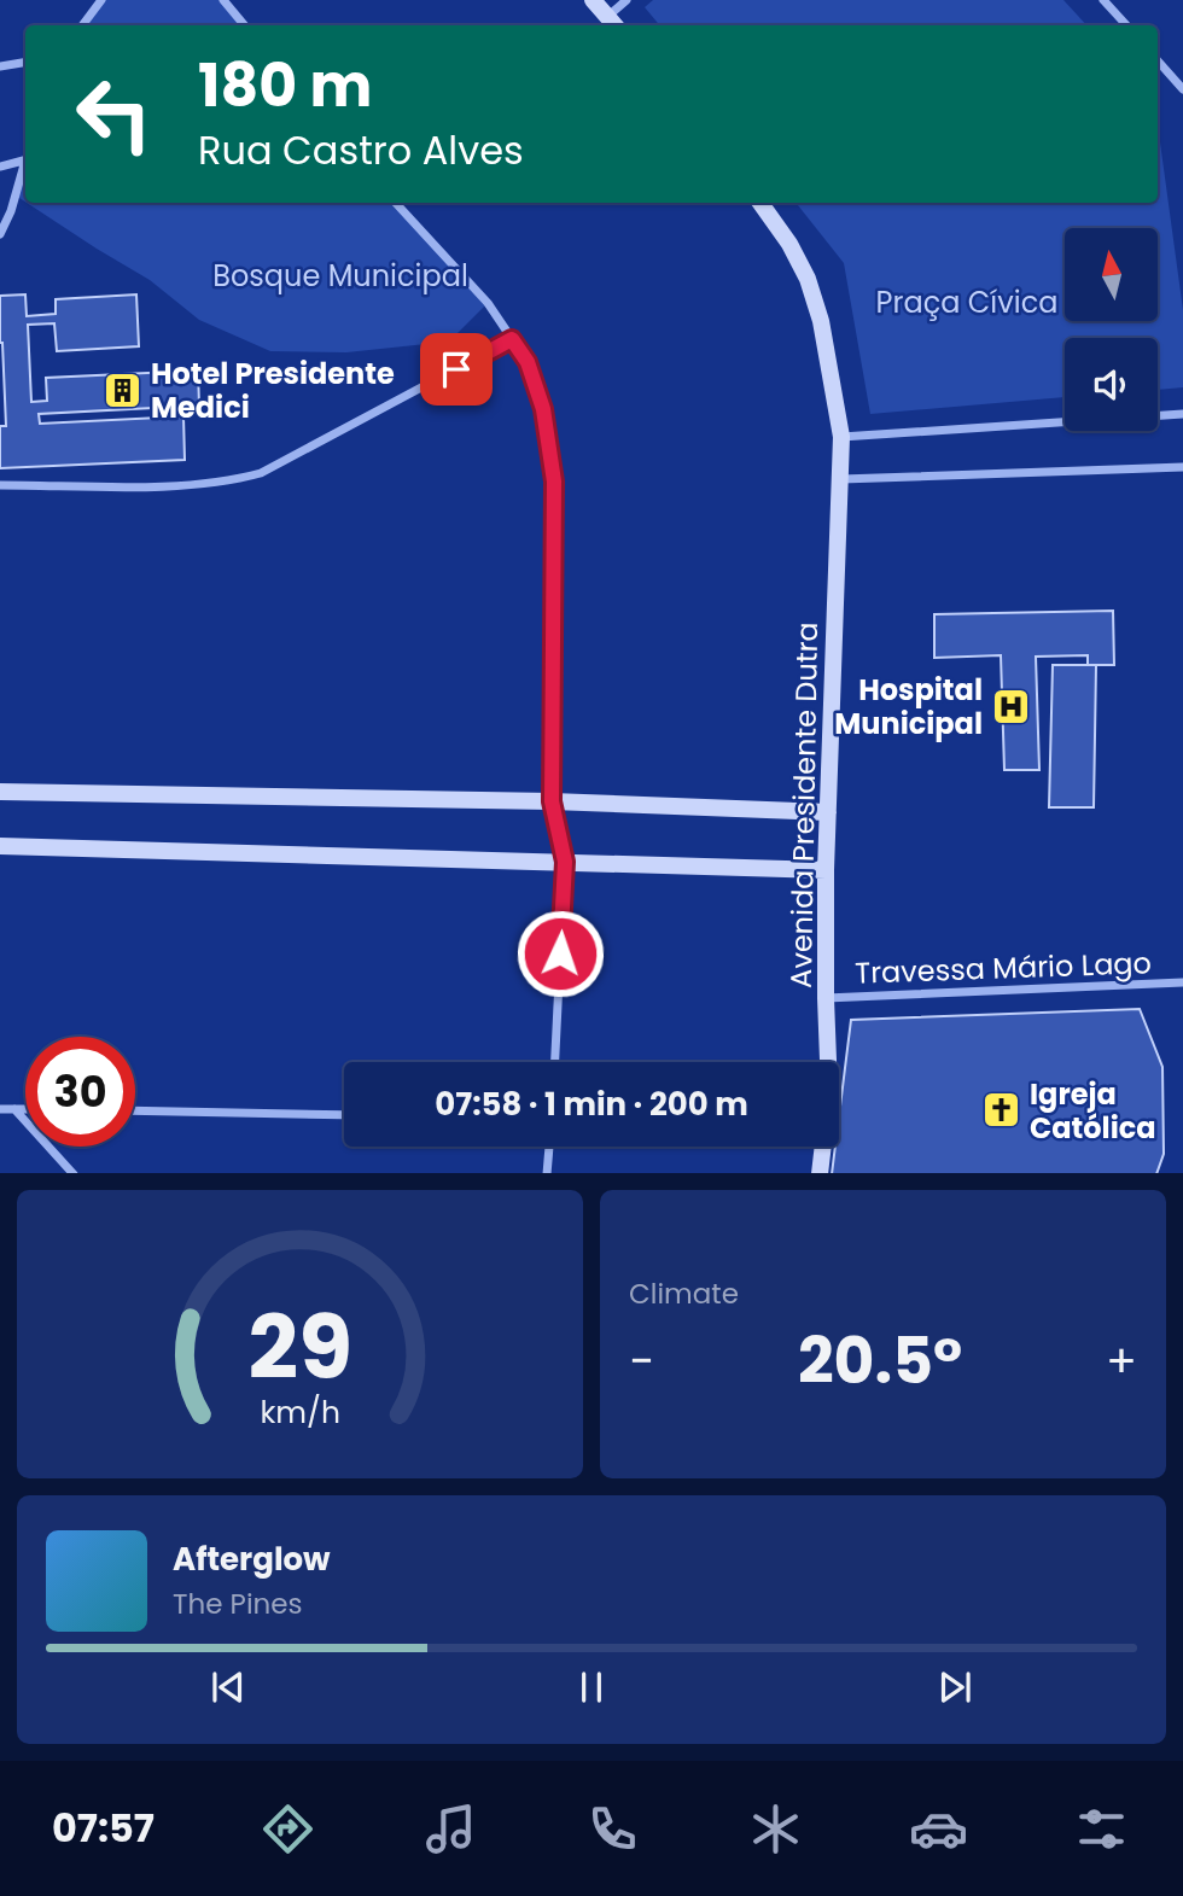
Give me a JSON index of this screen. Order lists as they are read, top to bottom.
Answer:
{
  "streets": {
    "street": ["Avenida Presidente Dutra", "Travessa Mário Lago"]
  },
  "crossings": [
    ["Avenida Presidente Dutra", "Travessa Mário Lago"]
  ],
  "parks": ["Bosque Municipal", "Praça Cívica"],
  "places": {
    "building": ["Hotel Presidente Medici"],
    "hospital": ["Hospital Municipal"],
    "church": ["Igreja Católica"]
  },
  "north": "top",
  "page": {
    "turn": ["180 m", "Rua Castro Alves"],
    "limit": "30",
    "trip": "07:58 · 1 min · 200 m",
    "tile": "Climate",
    "heat": ["−", "20.5°", "+"],
    "song": ["Afterglow", "The Pines"],
    "tabs": "07:57",
    "gauge": ["29", "km/h"]
  }
}
